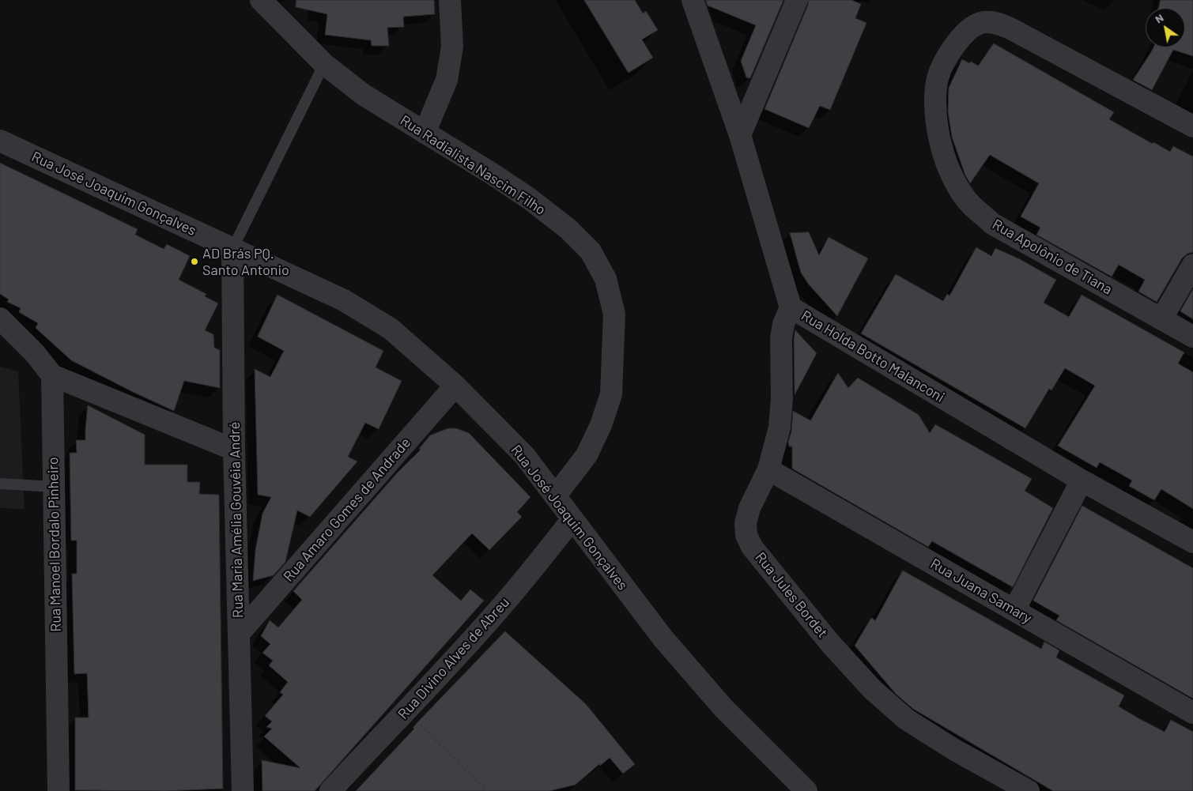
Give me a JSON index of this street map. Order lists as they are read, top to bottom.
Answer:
{
  "streets": {
    "street": [
      "Rua Radialista Nascim Filho",
      "Rua José Joaquim Gonçalves",
      "Rua Apolônio de Tiana",
      "Rua Holda Botto Malanconi",
      "Rua Amaro Gomes de Andrade",
      "Rua Maria Amélia Gouvêia André",
      "Rua Manoel Bordalo Pinheiro",
      "Rua Juana Samary",
      "Rua Jules Bordet",
      "Rua Divino Alves de Abreu"
    ]
  },
  "crossings": [
    ["Rua Radialista Nascim Filho", "Rua José Joaquim Gonçalves"],
    ["Rua José Joaquim Gonçalves", "Rua Amaro Gomes de Andrade"],
    ["Rua José Joaquim Gonçalves", "Rua Maria Amélia Gouvêia André"],
    ["Rua José Joaquim Gonçalves", "Rua Divino Alves de Abreu"],
    ["Rua Holda Botto Malanconi", "Rua Jules Bordet"],
    ["Rua Amaro Gomes de Andrade", "Rua Maria Amélia Gouvêia André"],
    ["Rua Juana Samary", "Rua Jules Bordet"]
  ],
  "places": ["AD Brás PQ. Santo Antonio"],
  "north": "top left"
}
